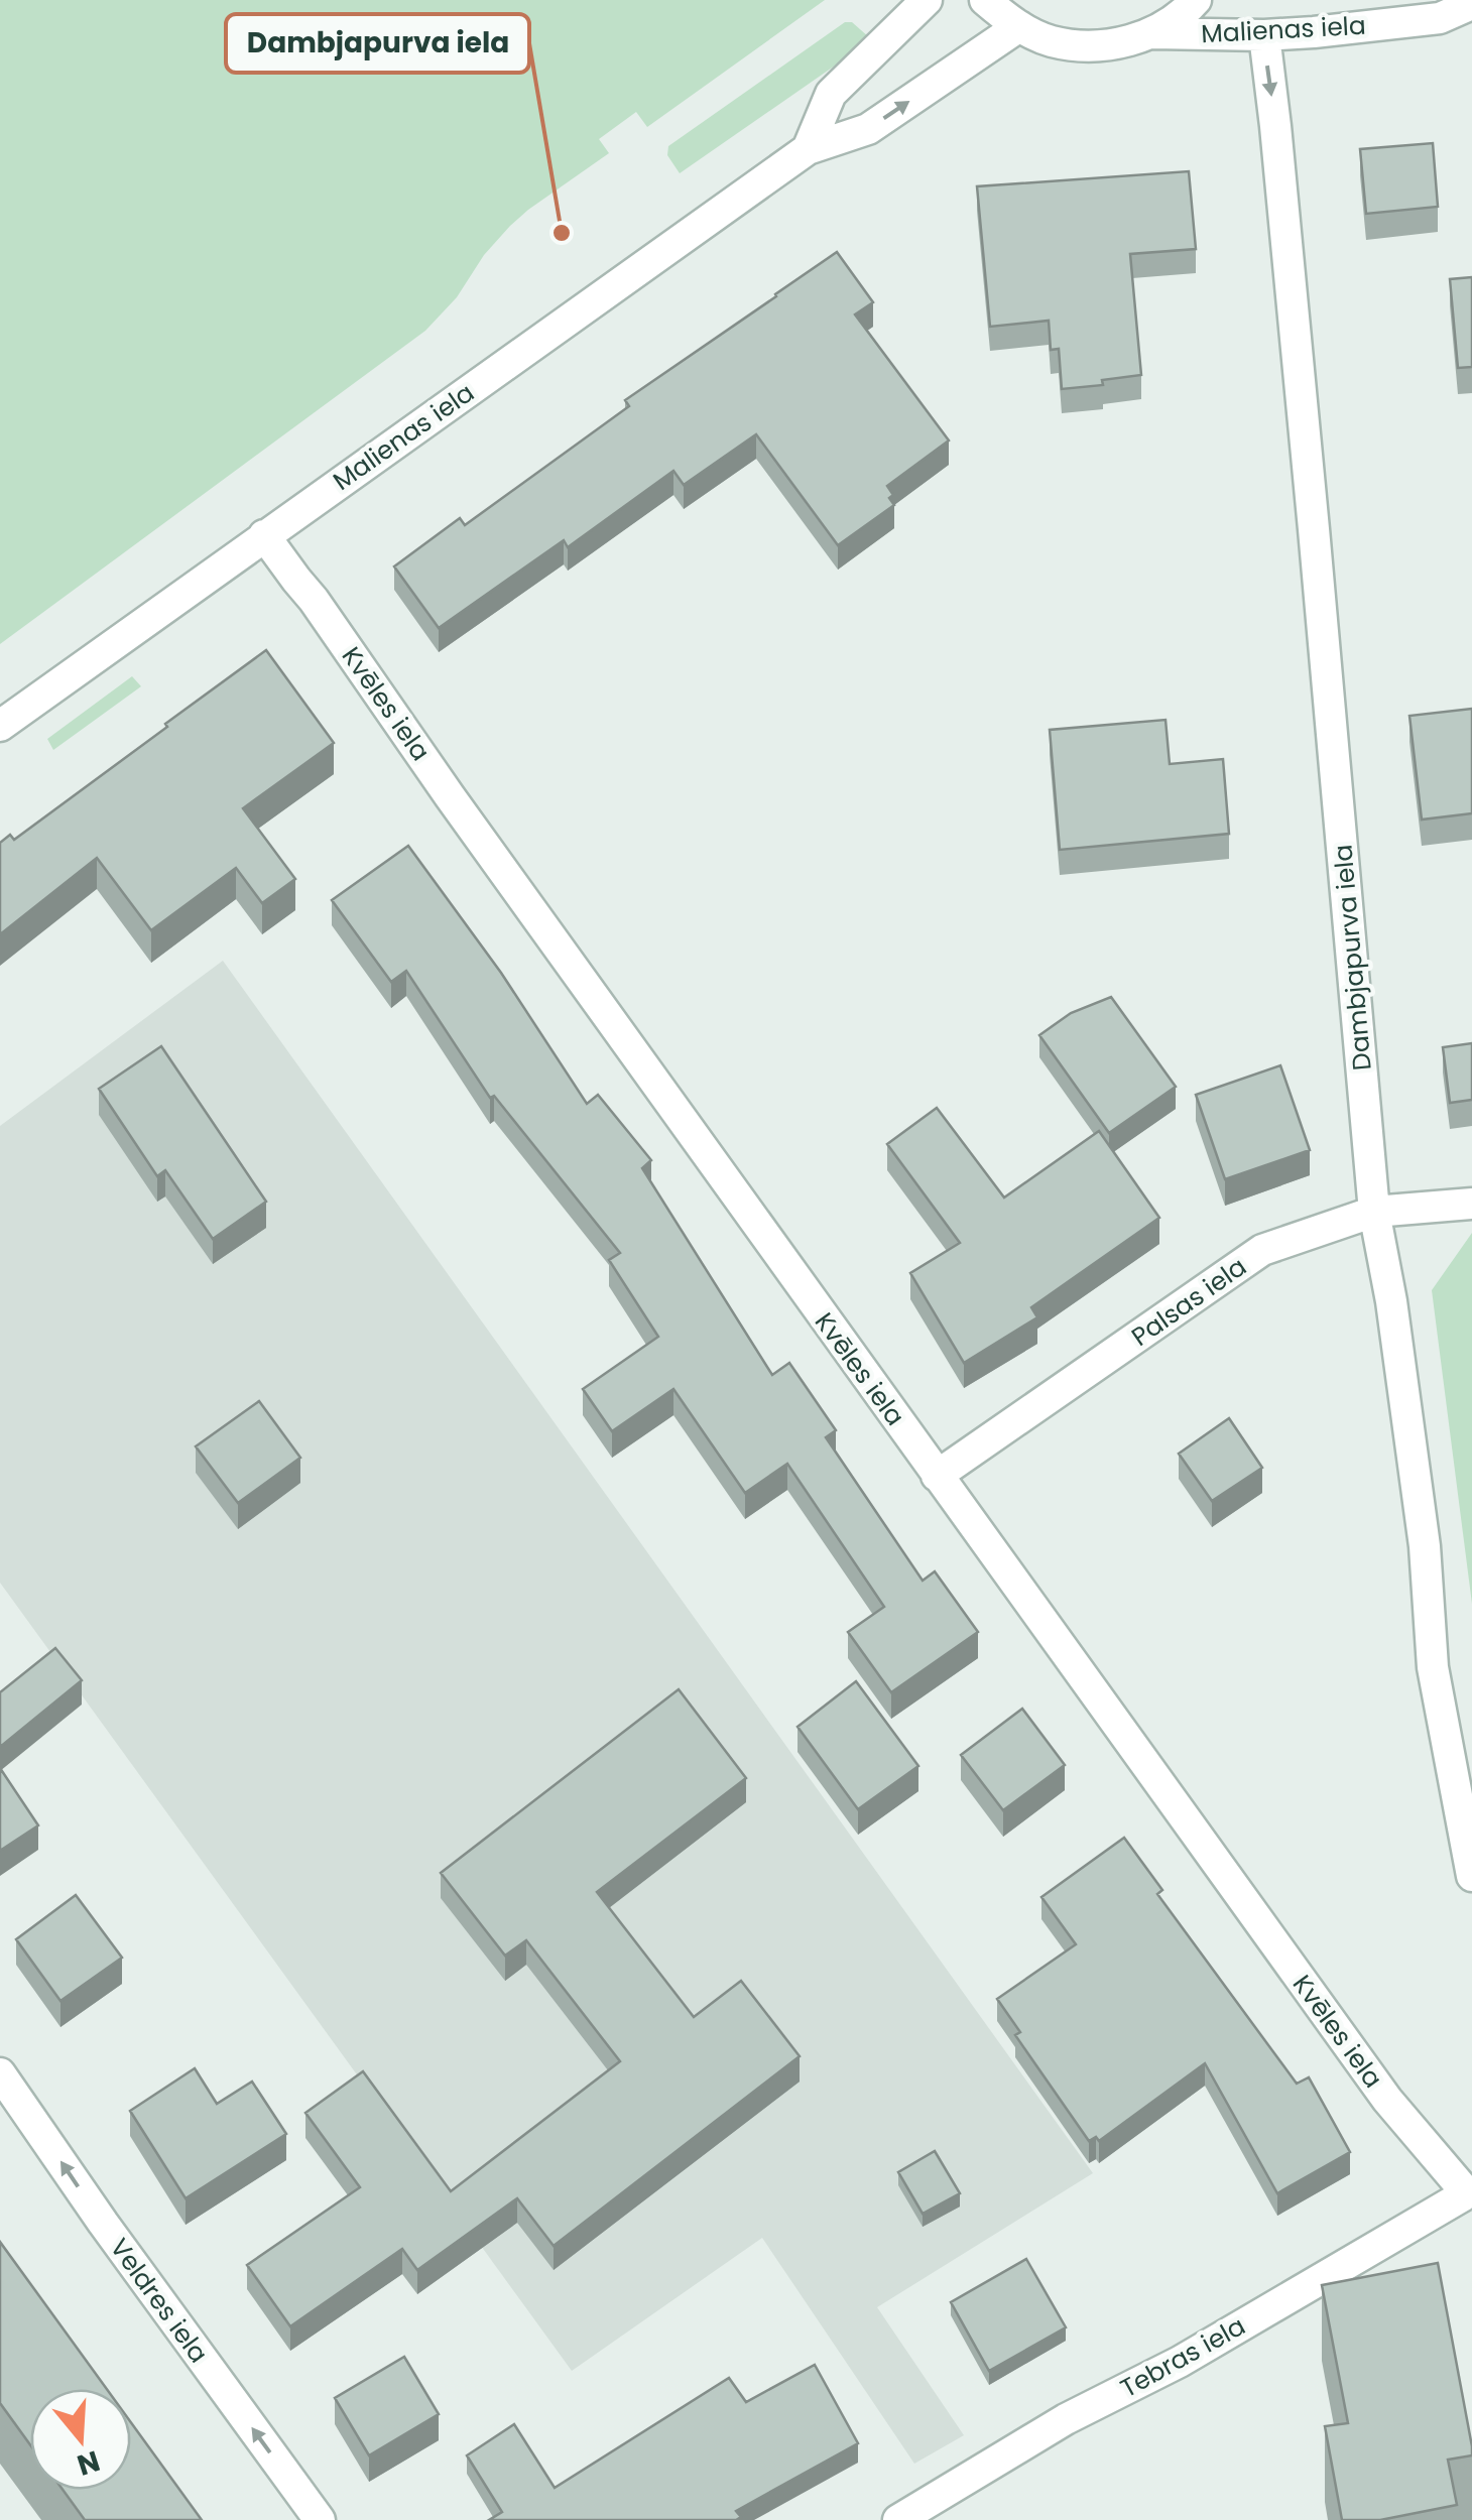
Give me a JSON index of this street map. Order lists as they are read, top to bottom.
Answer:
{
  "streets": {
    "street": [
      "Malienas iela",
      "Kvēles iela",
      "Dambjapurva iela",
      "Palsas iela",
      "Veldres iela",
      "Tebras iela"
    ]
  },
  "crossings": [
    ["Malienas iela", "Kvēles iela"],
    ["Malienas iela", "Dambjapurva iela"],
    ["Kvēles iela", "Palsas iela"],
    ["Kvēles iela", "Tebras iela"],
    ["Dambjapurva iela", "Palsas iela"]
  ],
  "one_way": ["Dambjapurva iela", "Veldres iela"],
  "places": ["Dambjapurva iela"],
  "north": "bottom"
}
